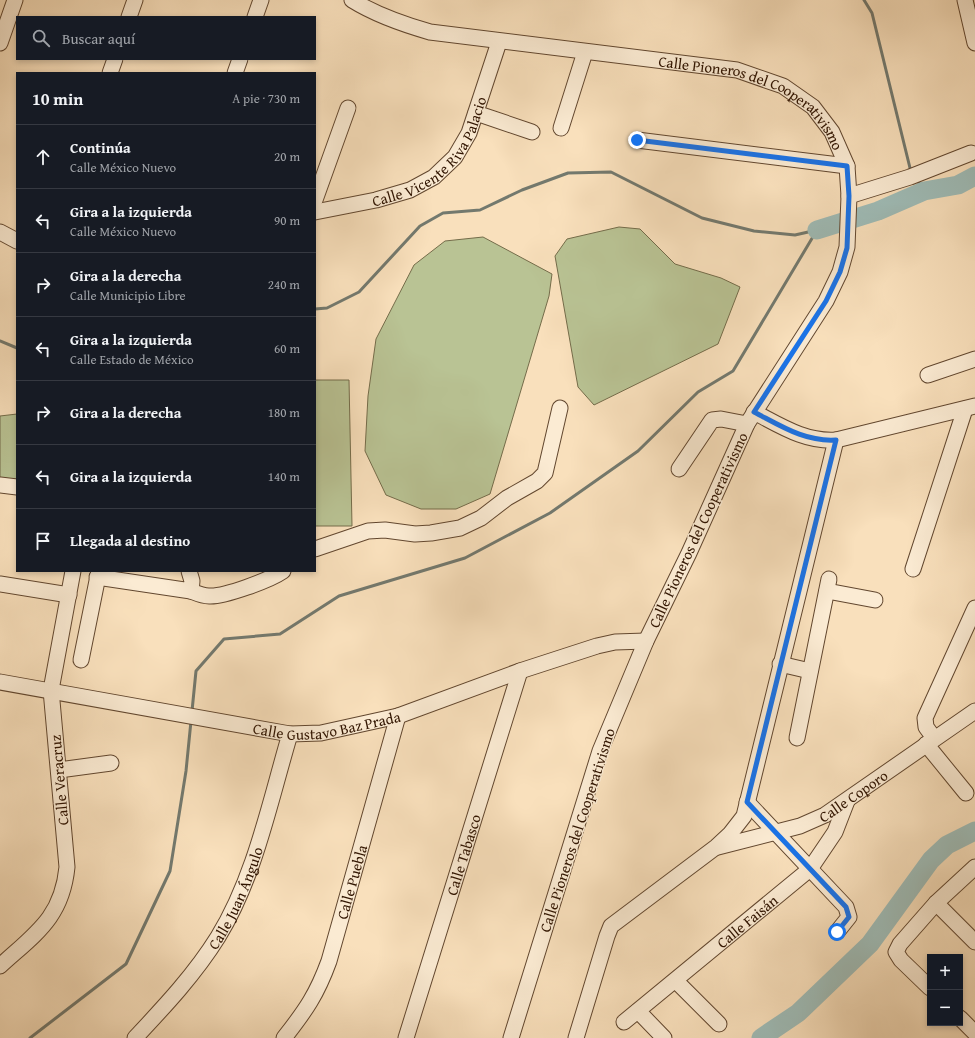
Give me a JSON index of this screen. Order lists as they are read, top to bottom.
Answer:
{
  "streets": {
    "street": [
      "Calle Pioneros del Cooperativismo",
      "Calle Vicente Riva Palacio",
      "Calle Gustavo Baz Prada",
      "Calle Veracruz",
      "Calle Coporo",
      "Calle Tabasco",
      "Calle Puebla",
      "Calle Juan Ángulo",
      "Calle Faisán"
    ]
  },
  "crossings": [
    ["Calle Pioneros del Cooperativismo", "Calle Vicente Riva Palacio"],
    ["Calle Pioneros del Cooperativismo", "Calle Gustavo Baz Prada"],
    ["Calle Gustavo Baz Prada", "Calle Veracruz"],
    ["Calle Gustavo Baz Prada", "Calle Tabasco"],
    ["Calle Gustavo Baz Prada", "Calle Puebla"],
    ["Calle Gustavo Baz Prada", "Calle Juan Ángulo"],
    ["Calle Coporo", "Calle Faisán"]
  ],
  "page": {
    "search": "Buscar aquí",
    "heading": ["10 min", "A pie · 730 m"],
    "list": [
      ["Continúa", "Calle México Nuevo", "20 m"],
      ["Gira a la izquierda", "Calle México Nuevo", "90 m"],
      ["Gira a la derecha", "Calle Municipio Libre", "240 m"],
      ["Gira a la izquierda", "Calle Estado de México", "60 m"],
      ["Gira a la derecha", "180 m"],
      ["Gira a la izquierda", "140 m"],
      "Llegada al destino"
    ],
    "map_buttons": ["+", "−"]
  }
}
